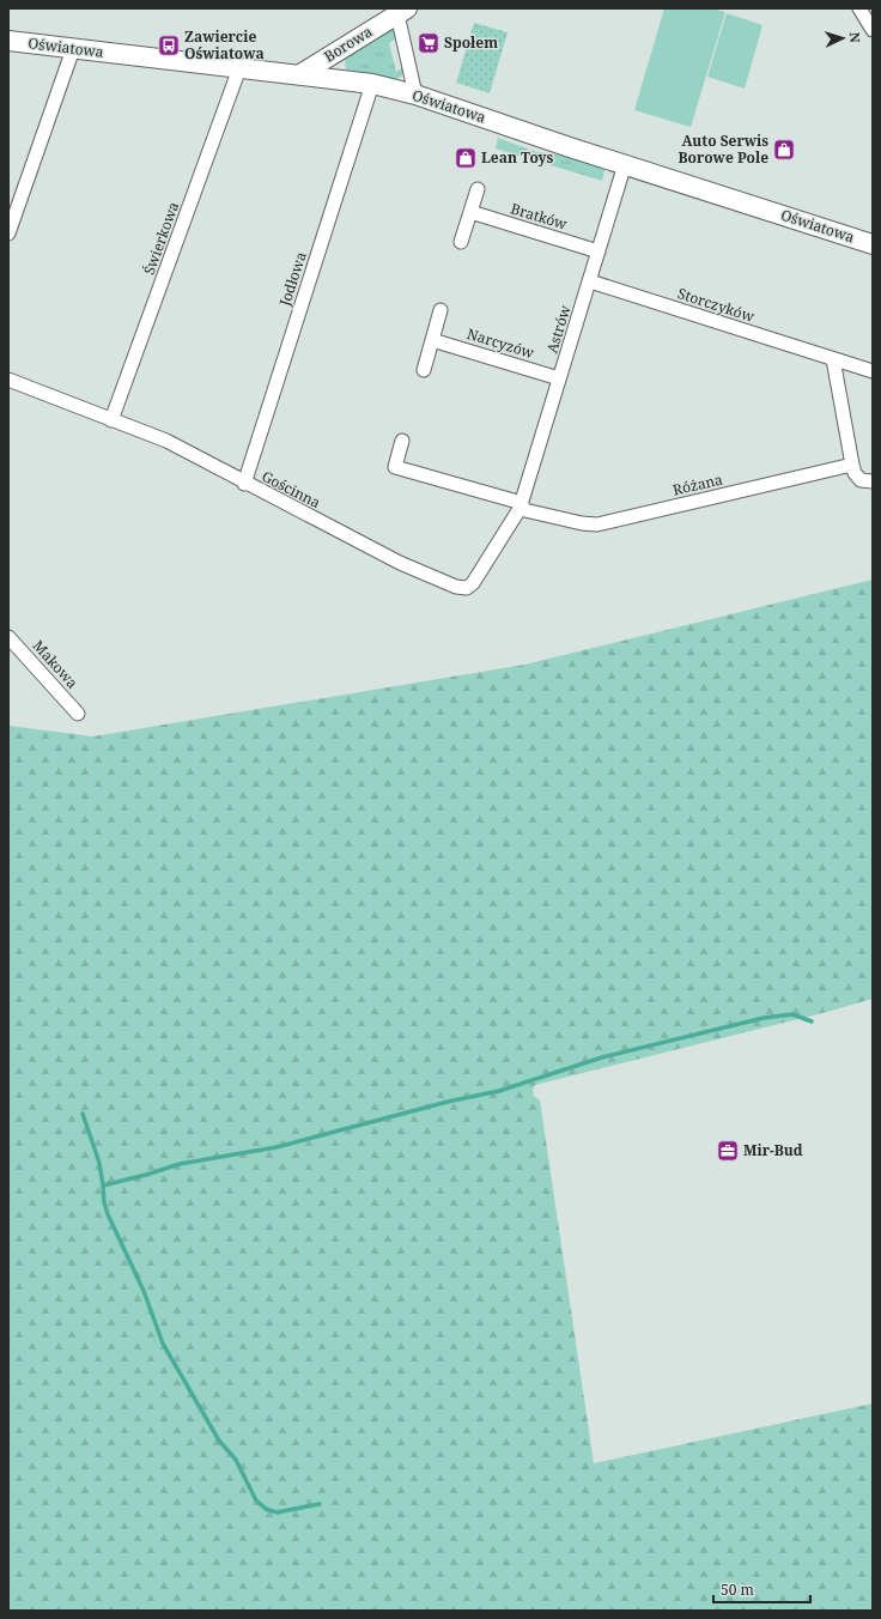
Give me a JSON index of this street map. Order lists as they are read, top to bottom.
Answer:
{
  "streets": {
    "street": [
      "Borowa",
      "Oświatowa",
      "Bratków",
      "Świerkowa",
      "Jodłowa",
      "Storczyków",
      "Astrów",
      "Narcyzów",
      "Różana",
      "Gościnna",
      "Makowa"
    ]
  },
  "crossings": [
    ["Borowa", "Oświatowa"],
    ["Oświatowa", "Świerkowa"],
    ["Oświatowa", "Jodłowa"],
    ["Oświatowa", "Astrów"],
    ["Bratków", "Astrów"],
    ["Świerkowa", "Gościnna"],
    ["Jodłowa", "Gościnna"],
    ["Storczyków", "Astrów"],
    ["Astrów", "Narcyzów"],
    ["Astrów", "Różana"],
    ["Astrów", "Gościnna"],
    ["Różana", "Gościnna"]
  ],
  "places": {
    "supermarket": ["Społem"],
    "bus stop": ["Zawiercie Oświatowa"],
    "shop": ["Auto Serwis Borowe Pole", "Lean Toys"],
    "office": ["Mir-Bud"]
  },
  "scale_bar": "50 m",
  "north": "right"
}
